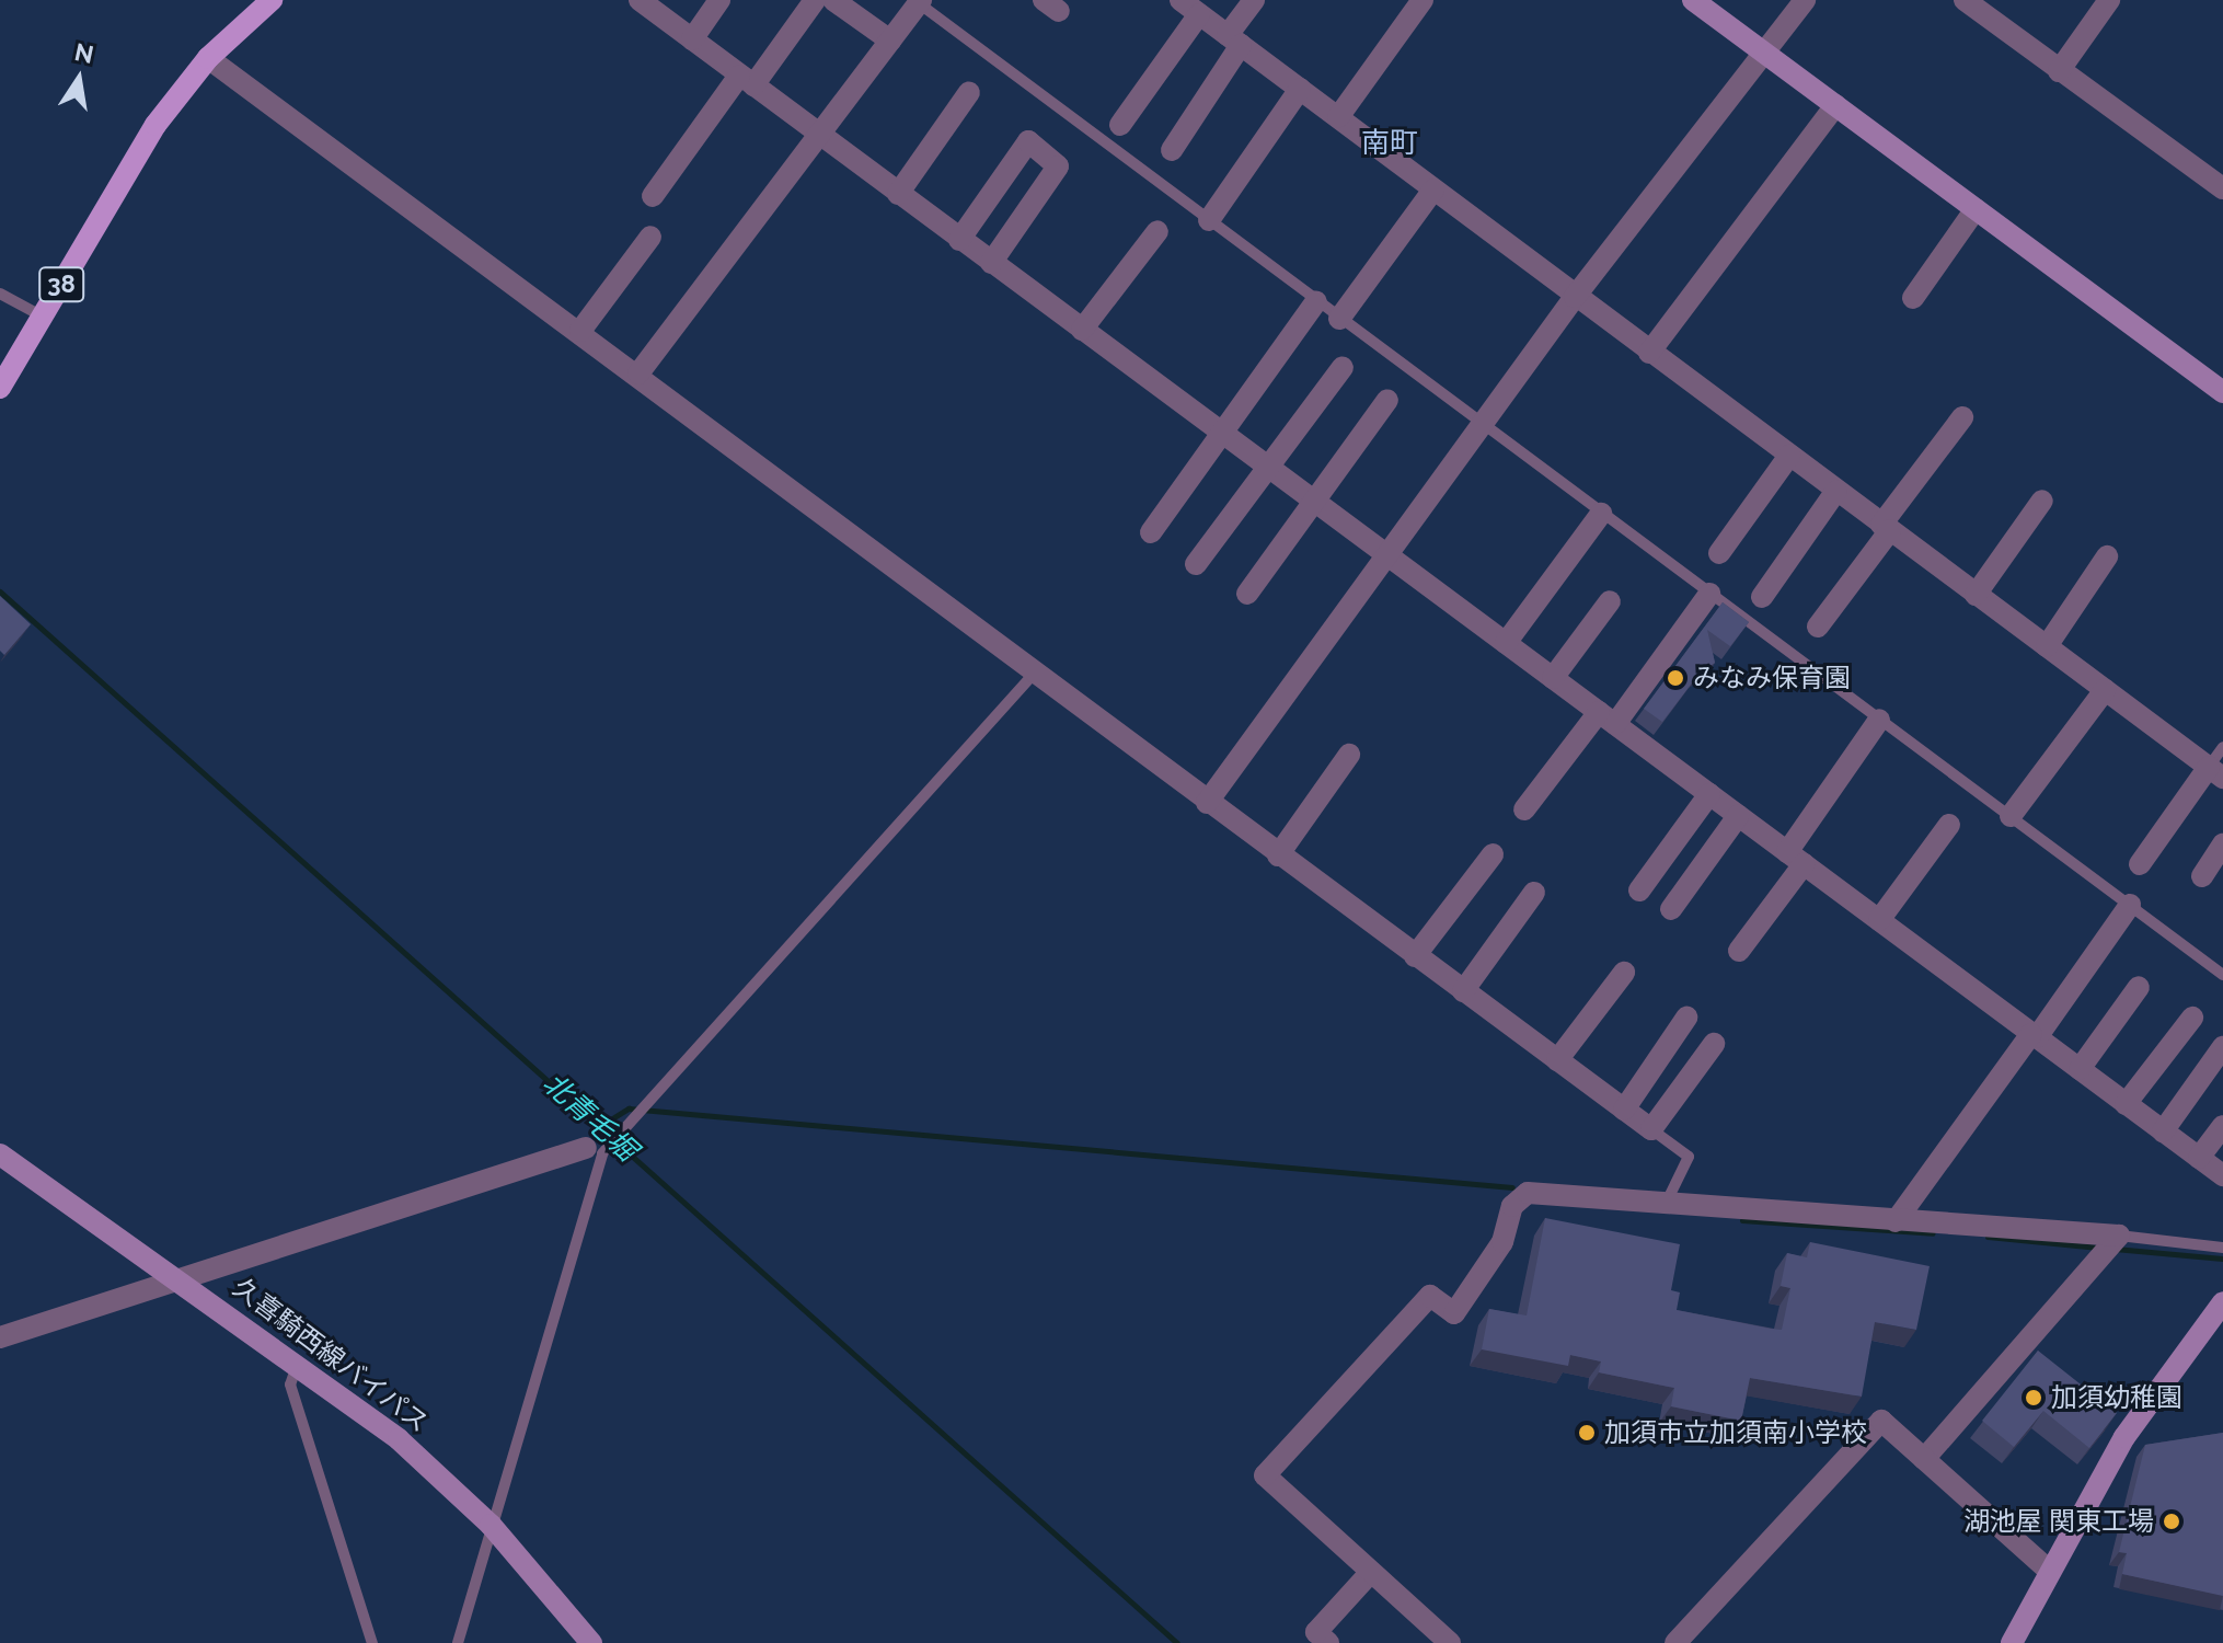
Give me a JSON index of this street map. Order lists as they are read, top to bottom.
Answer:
{
  "streets": {
    "main road": ["38", "久喜騎西線バイパス"]
  },
  "districts": ["南町"],
  "water": ["北青毛堀"],
  "places": [
    "みなみ保育園",
    "加須幼稚園",
    "加須市立加須南小学校",
    "湖池屋 関東工場"
  ],
  "north": "top"
}
